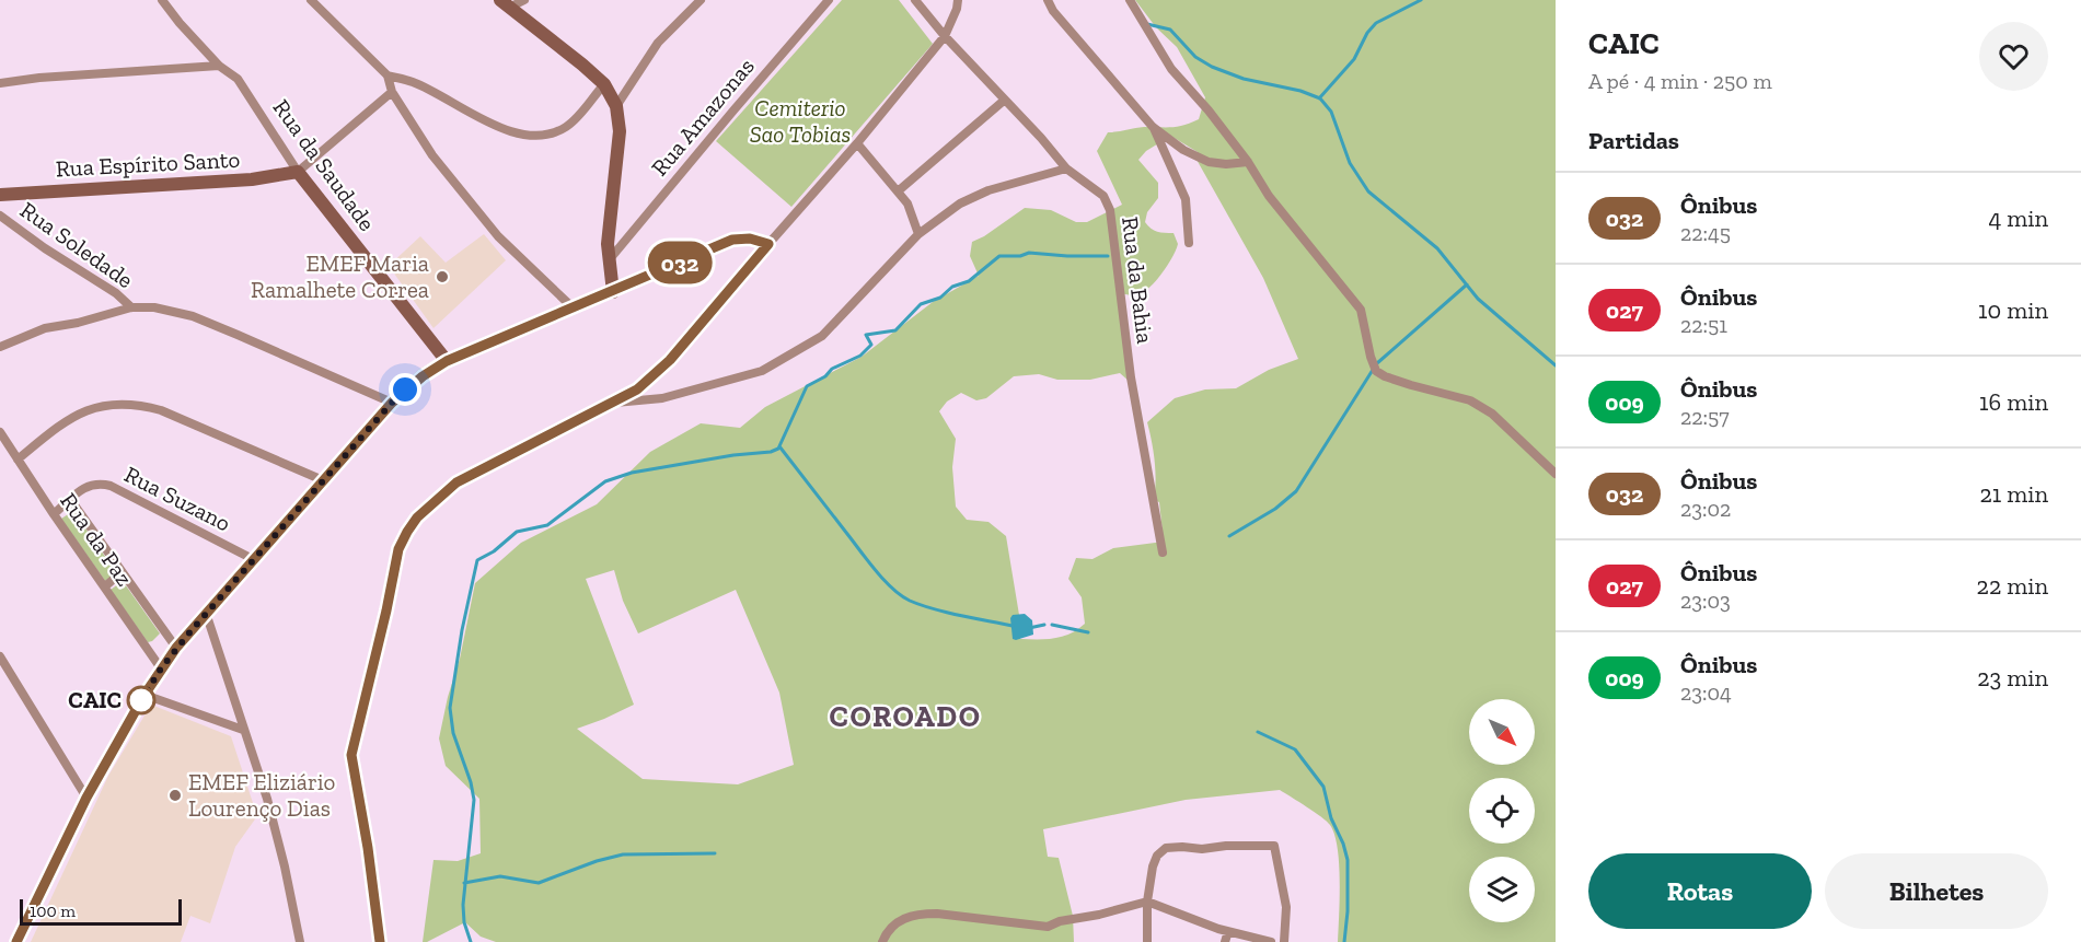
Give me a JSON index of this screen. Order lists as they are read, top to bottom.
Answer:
{
  "streets": {
    "street": [
      "Rua Amazonas",
      "Rua Espírito Santo",
      "Rua da Saudade",
      "Rua Soledade",
      "Rua da Bahia",
      "Rua Suzano",
      "Rua da Paz"
    ]
  },
  "crossings": [
    ["Rua Espírito Santo", "Rua da Saudade"],
    ["Rua Suzano", "Rua da Paz"]
  ],
  "districts": ["COROADO"],
  "parks": ["Cemiterio Sao Tobias"],
  "places": ["EMEF Maria Ramalhete Correa", "CAIC", "EMEF Eliziário Lourenço Dias"],
  "lines": ["bus line 032"],
  "scale_bar": "100 m",
  "north": "bottom right",
  "page": {
    "on_map": "032",
    "heading": [
      ["CAIC", "A pé · 4 min · 250 m"],
      "Partidas"
    ],
    "list": [
      {
        "mark": "032",
        "name": "Ônibus",
        "note": "22:45",
        "value": "4 min"
      },
      {
        "mark": "027",
        "name": "Ônibus",
        "note": "22:51",
        "value": "10 min"
      },
      {
        "mark": "009",
        "name": "Ônibus",
        "note": "22:57",
        "value": "16 min"
      },
      {
        "mark": "032",
        "name": "Ônibus",
        "note": "23:02",
        "value": "21 min"
      },
      {
        "mark": "027",
        "name": "Ônibus",
        "note": "23:03",
        "value": "22 min"
      },
      {
        "mark": "009",
        "name": "Ônibus",
        "note": "23:04",
        "value": "23 min"
      }
    ],
    "buttons": ["Rotas", "Bilhetes"],
    "scale": "100 m"
  }
}
